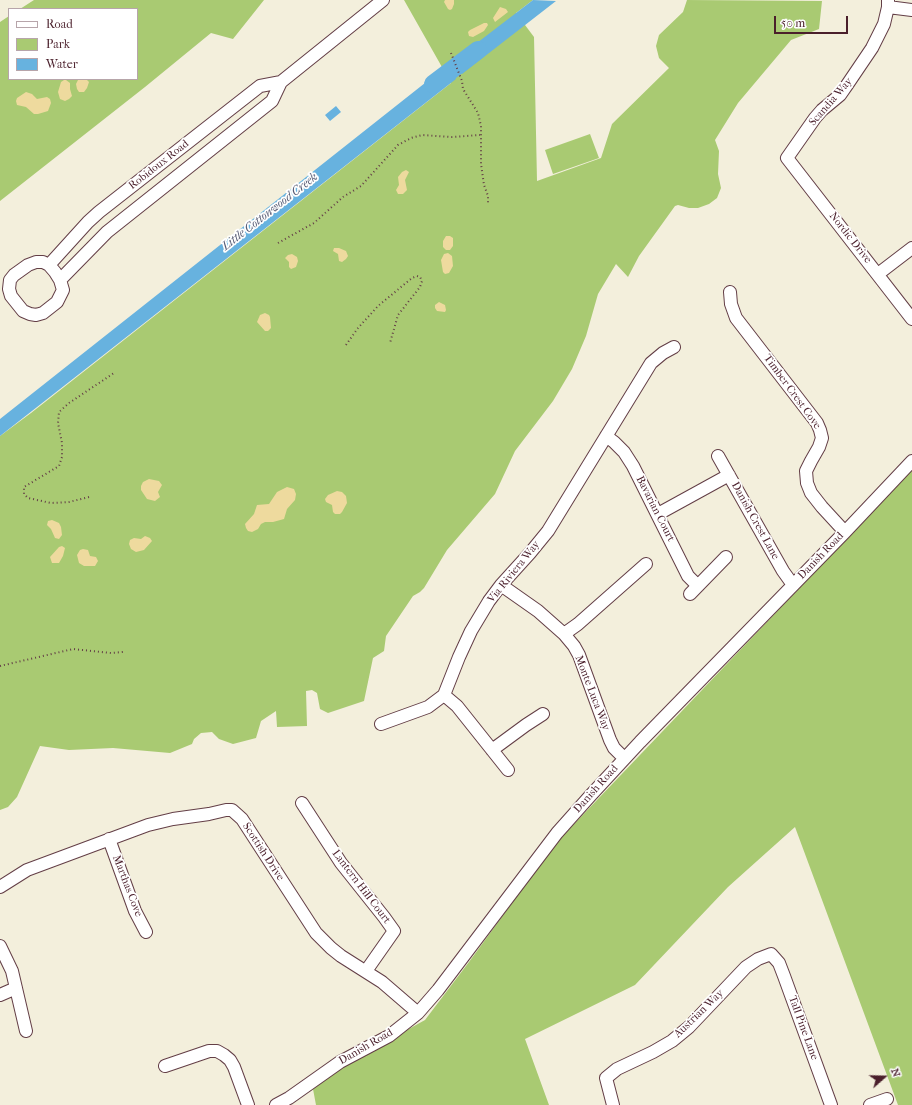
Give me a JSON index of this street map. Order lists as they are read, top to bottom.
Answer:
{
  "streets": {
    "street": [
      "Scandia Way",
      "Robidoux Road",
      "Nordic Drive",
      "Timber Crest Cove",
      "Bavarian Court",
      "Danish Crest Lane",
      "Danish Road",
      "Via Riviera Way",
      "Monte Luca Way",
      "Scottish Drive",
      "Marthas Cove",
      "Lantern Hill Court",
      "Austrian Way",
      "Tall Pine Lane"
    ]
  },
  "crossings": [
    ["Scandia Way", "Nordic Drive"],
    ["Timber Crest Cove", "Danish Road"],
    ["Bavarian Court", "Via Riviera Way"],
    ["Danish Crest Lane", "Danish Road"],
    ["Danish Road", "Monte Luca Way"],
    ["Danish Road", "Scottish Drive"],
    ["Via Riviera Way", "Monte Luca Way"],
    ["Scottish Drive", "Marthas Cove"],
    ["Scottish Drive", "Lantern Hill Court"],
    ["Austrian Way", "Tall Pine Lane"]
  ],
  "water": ["Little Cottonwood Creek"],
  "legend": ["Road", "Park", "Water"],
  "scale_bar": "50 m",
  "north": "right"
}
